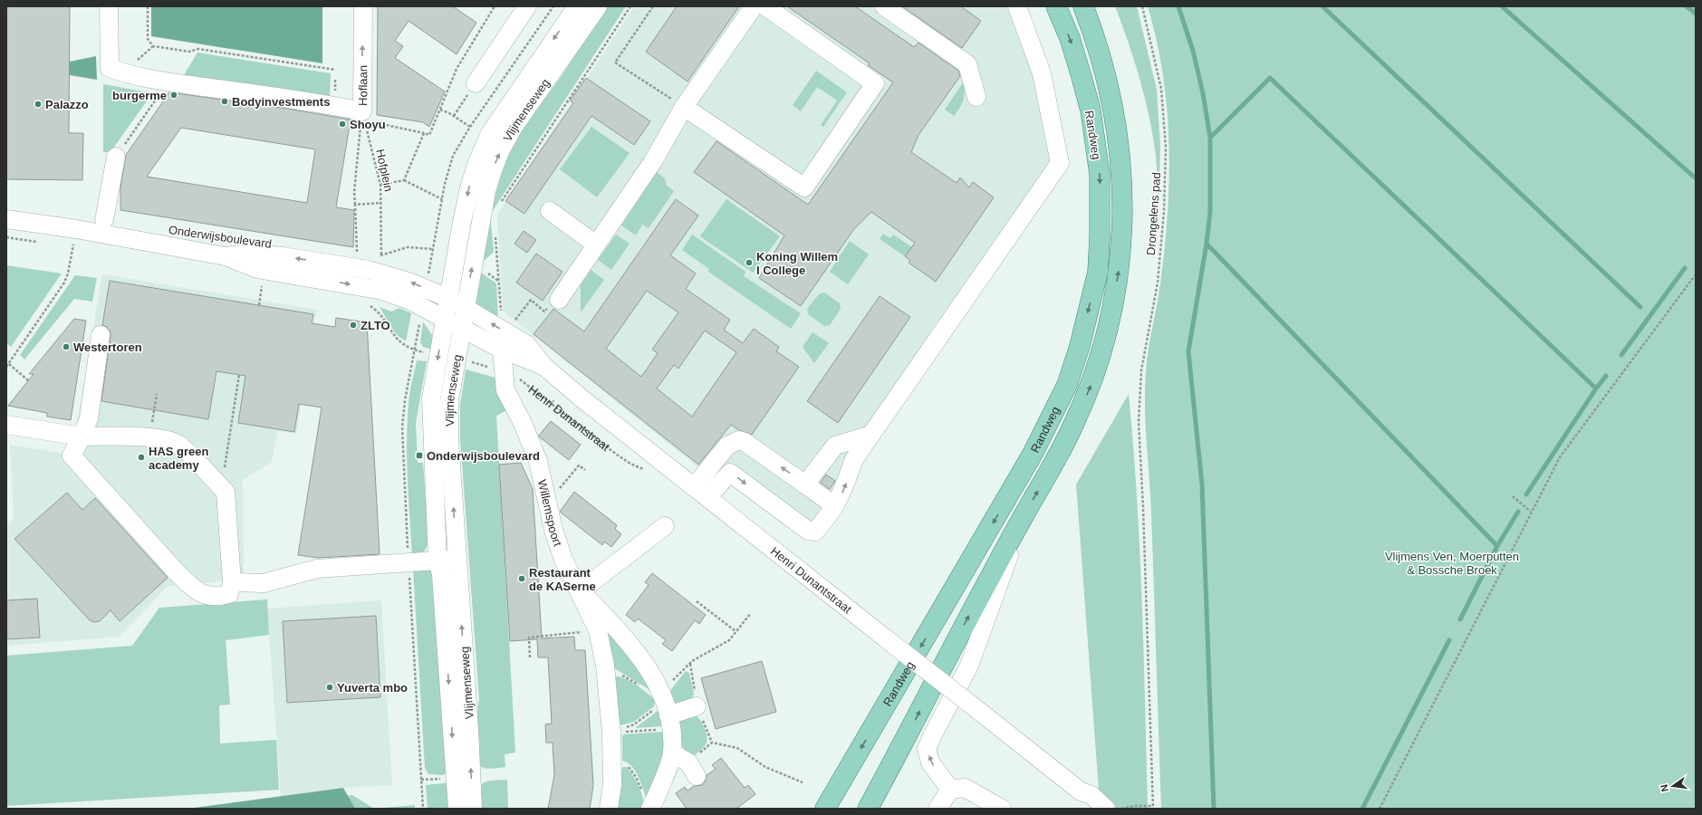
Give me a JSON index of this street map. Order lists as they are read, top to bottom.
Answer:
{
  "streets": {
    "main road": ["Randweg"],
    "street": [
      "Hoflaan",
      "Vlijmenseweg",
      "Onderwijsboulevard",
      "Henri Dunantstraat",
      "Willemspoort"
    ],
    "path": ["Hofplein", "Drongelens pad"]
  },
  "crossings": [
    ["Hoflaan", "Hofplein"],
    ["Vlijmenseweg", "Onderwijsboulevard"],
    ["Vlijmenseweg", "Henri Dunantstraat"],
    ["Onderwijsboulevard", "Henri Dunantstraat"],
    ["Henri Dunantstraat", "Willemspoort"]
  ],
  "parks": ["Vlijmens Ven, Moerputten & Bossche Broek"],
  "places": {
    "other": [
      "burgerme",
      "Bodyinvestments",
      "Palazzo",
      "Shoyu",
      "Koning Willem I College",
      "ZLTO",
      "Westertoren",
      "HAS green academy",
      "Restaurant de KASerne",
      "Yuverta mbo"
    ],
    "transit": ["Onderwijsboulevard"]
  },
  "north": "left"
}
